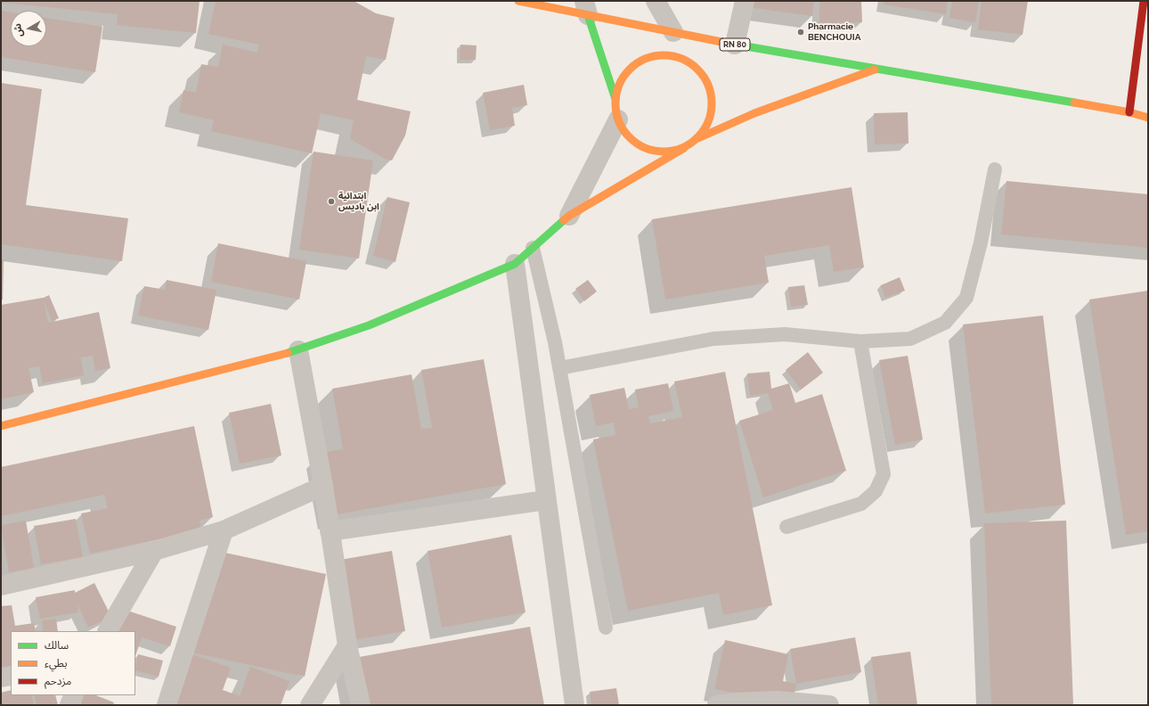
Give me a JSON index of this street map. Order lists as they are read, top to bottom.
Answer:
{
  "streets": {
    "main road": ["RN 80"]
  },
  "places": ["Pharmacie BENCHOUIA", "ابتدائية ابن باديس"],
  "legend": ["سالك", "بطيء", "مزدحم"],
  "north": "left"
}
